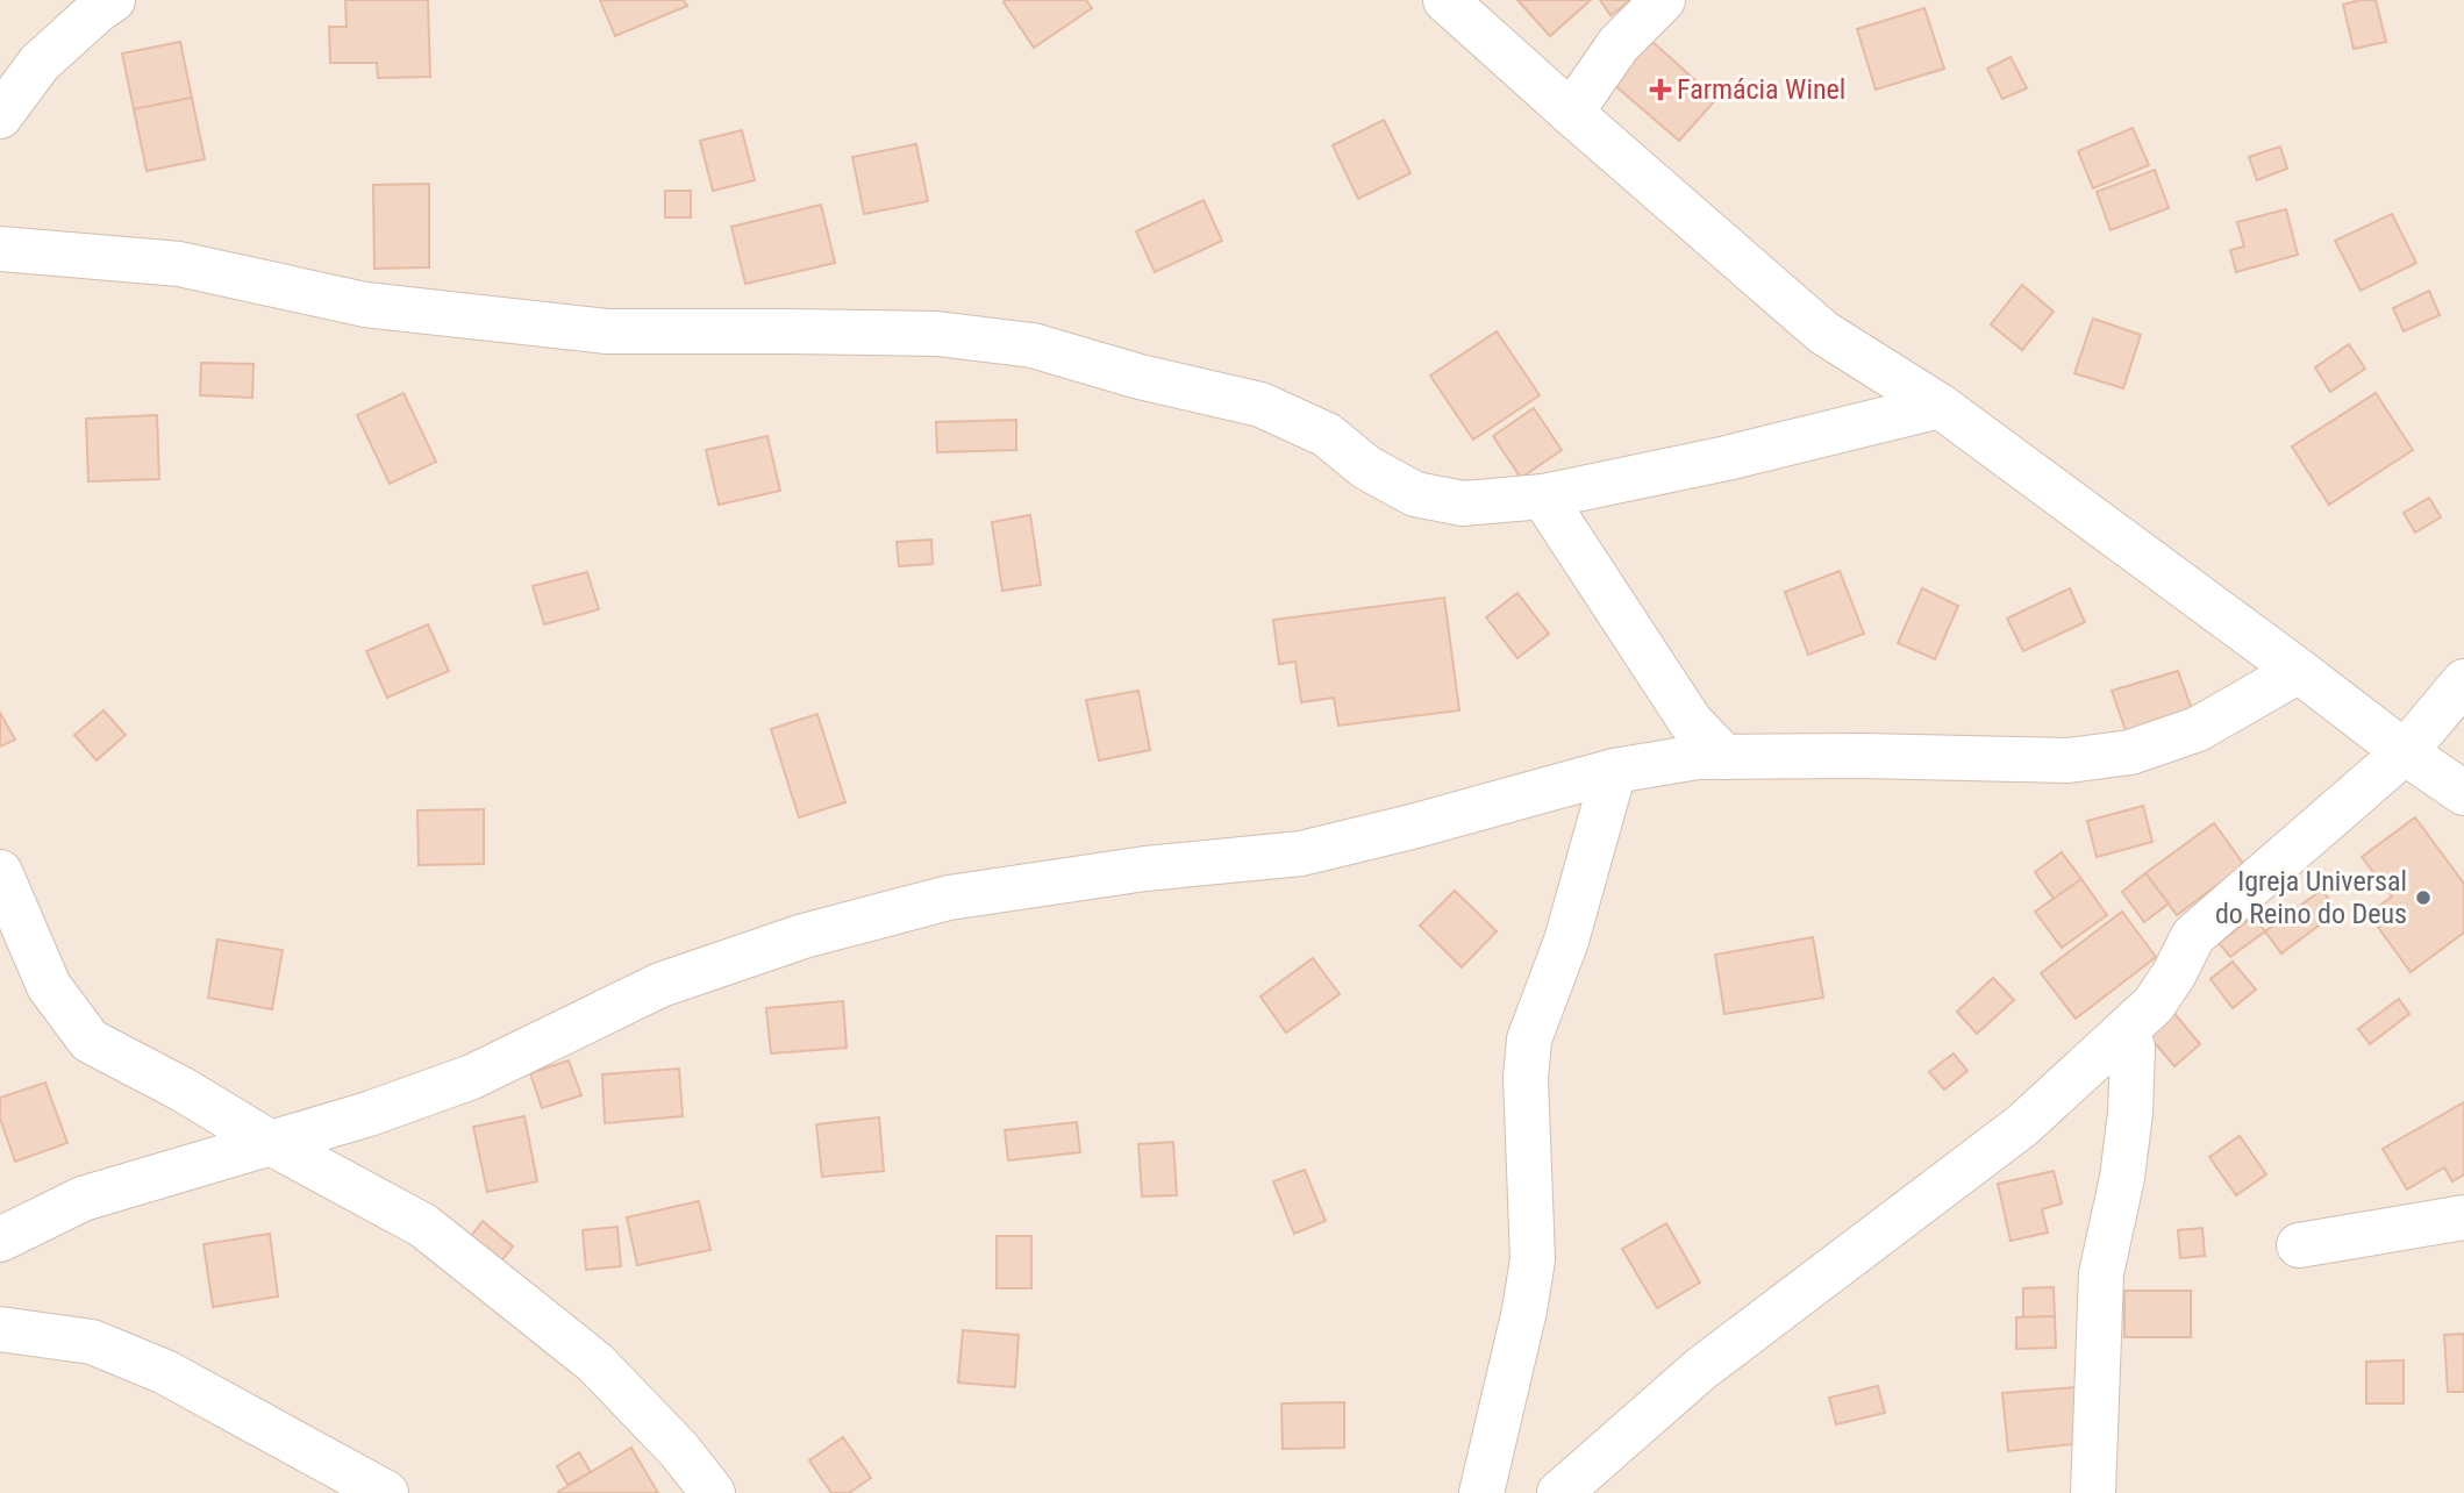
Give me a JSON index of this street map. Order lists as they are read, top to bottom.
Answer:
{
  "places": {
    "health": ["Farmácia Winel"],
    "other": ["Igreja Universal do Reino do Deus"]
  }
}
